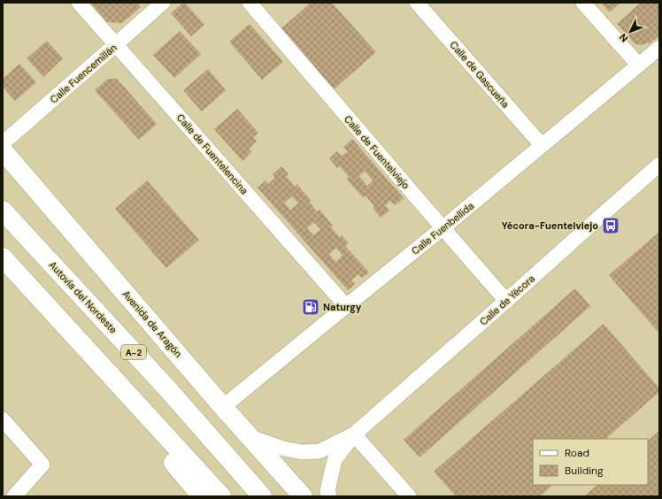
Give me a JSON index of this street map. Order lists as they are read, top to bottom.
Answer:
{
  "streets": {
    "main road": ["Autovía del Nordeste", "Avenida de Aragón", "A-2"],
    "street": [
      "Calle Fuencemillán",
      "Calle de Gascueña",
      "Calle de Fuentelviejo",
      "Calle de Fuentelencina",
      "Calle Fuenbellida",
      "Calle de Yécora"
    ]
  },
  "crossings": [
    ["Calle Fuencemillán", "Calle de Fuentelencina"],
    ["Calle de Gascueña", "Calle Fuenbellida"],
    ["Calle de Fuentelviejo", "Calle Fuenbellida"],
    ["Calle de Fuentelviejo", "Calle de Yécora"],
    ["Calle de Fuentelencina", "Calle Fuenbellida"],
    ["Calle Fuenbellida", "Avenida de Aragón"],
    ["Calle de Yécora", "Avenida de Aragón"]
  ],
  "places": {
    "bus stop": ["Yécora-Fuentelviejo"],
    "fuel station": ["Naturgy"]
  },
  "legend": ["Road", "Building"],
  "north": "bottom left"
}
